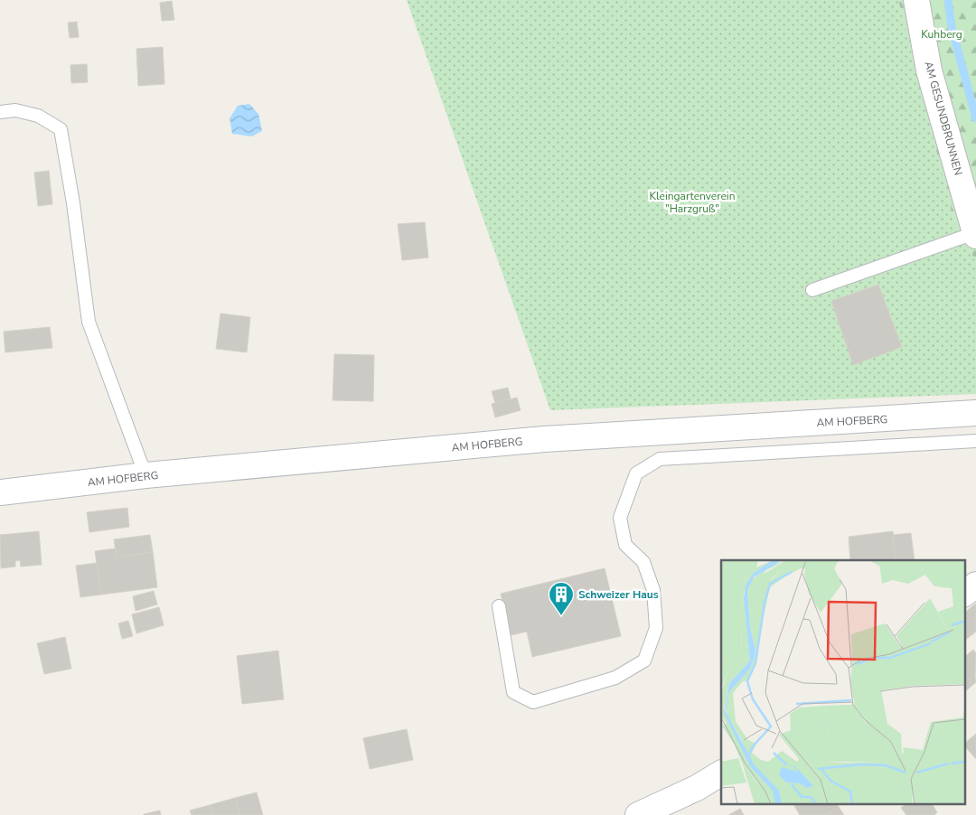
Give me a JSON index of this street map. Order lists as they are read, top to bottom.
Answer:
{
  "streets": {
    "street": ["AM GESUNDBRUNNEN", "AM HOFBERG"]
  },
  "parks": ["Kuhberg", "Kleingartenverein \"Harzgruß\""],
  "places": {
    "building": ["Schweizer Haus"]
  }
}
